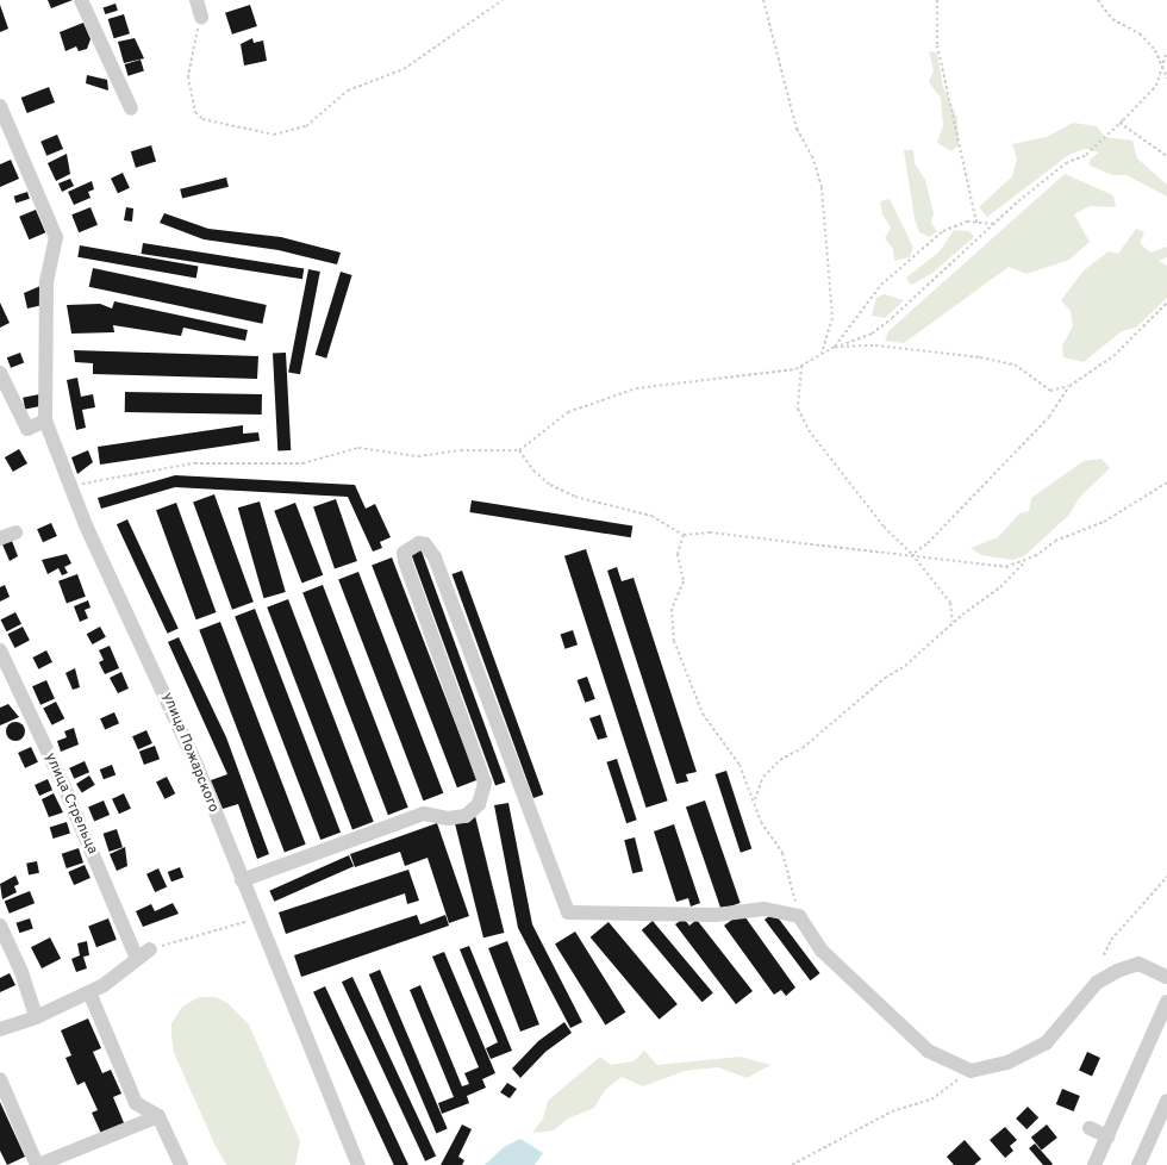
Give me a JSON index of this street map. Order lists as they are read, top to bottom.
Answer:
{
  "streets": {
    "street": ["улица Пожарского", "улица Стрельца"]
  }
}
